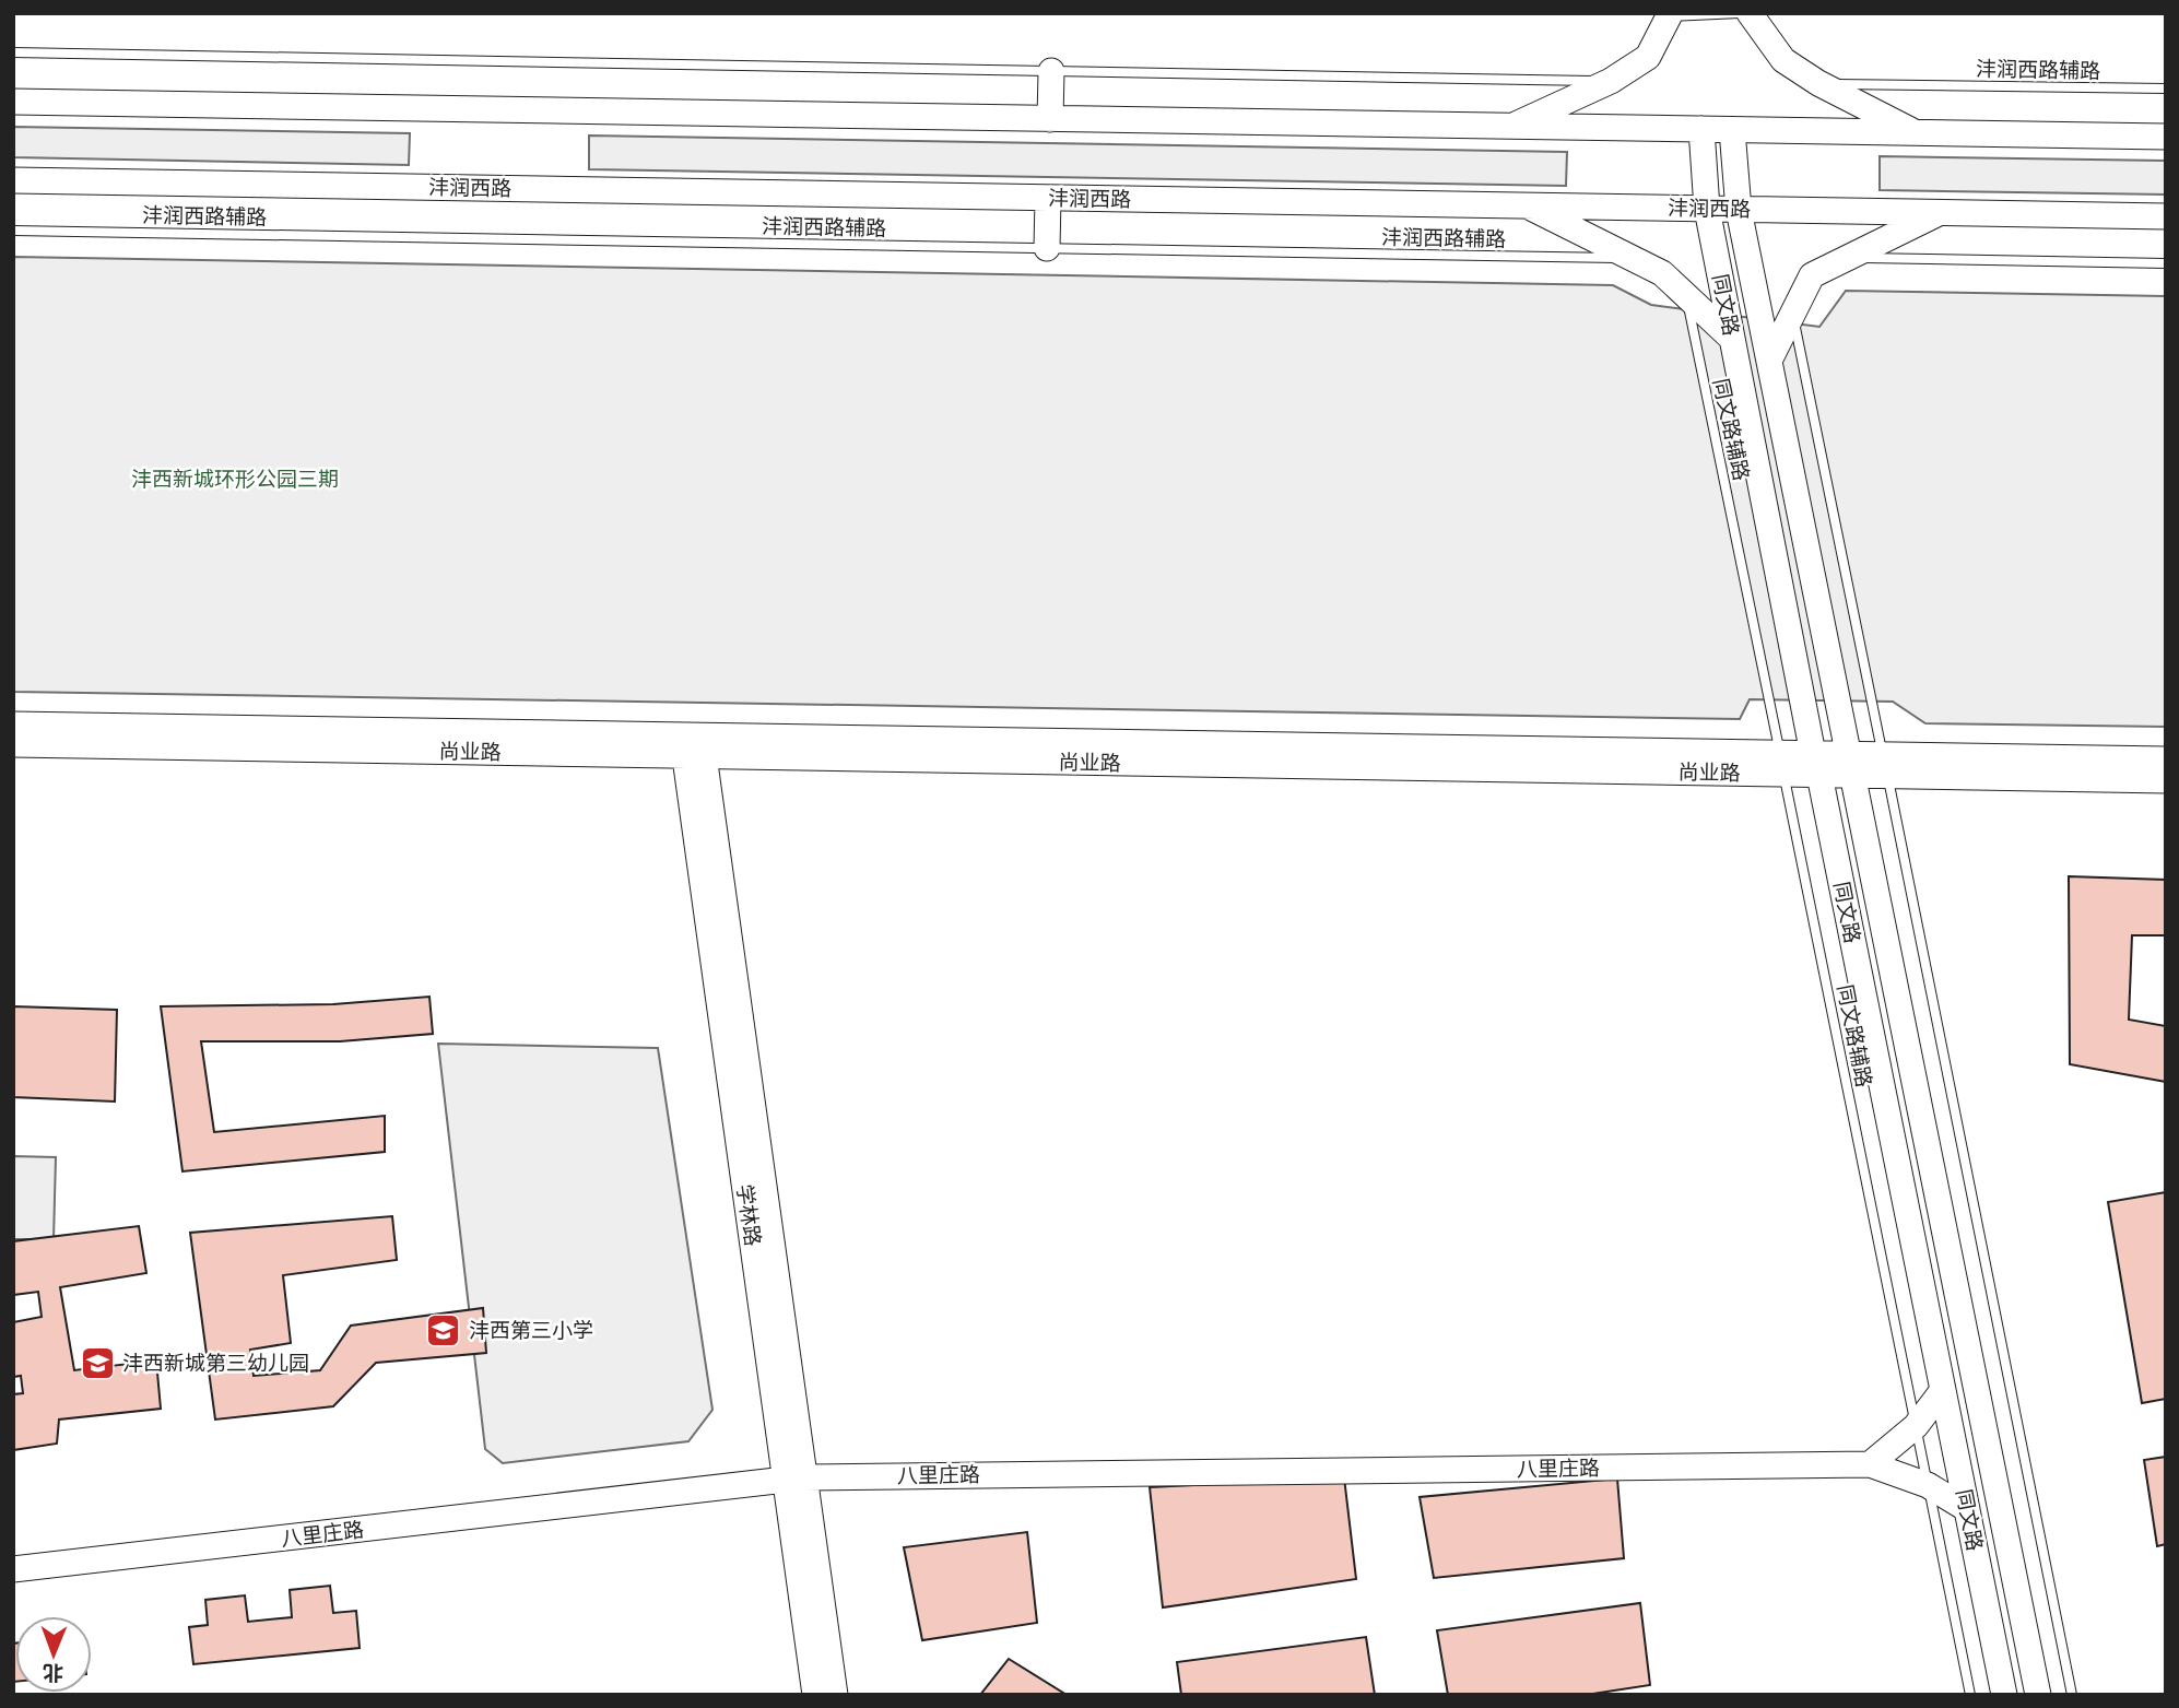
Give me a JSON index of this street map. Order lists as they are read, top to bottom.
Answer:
{
  "streets": {
    "main road": [
      "沣润西路",
      "同文路",
      "尚业路",
      "学林路",
      "八里庄路"
    ],
    "lane": ["沣润西路辅路", "同文路辅路"]
  },
  "crossings": [
    ["沣润西路", "同文路"],
    ["同文路", "尚业路"],
    ["同文路辅路", "尚业路"],
    ["尚业路", "学林路"],
    ["学林路", "八里庄路"]
  ],
  "parks": ["沣西新城环形公园三期"],
  "places": {
    "school or university": ["沣西第三小学", "沣西新城第三幼儿园"]
  },
  "north": "bottom"
}
